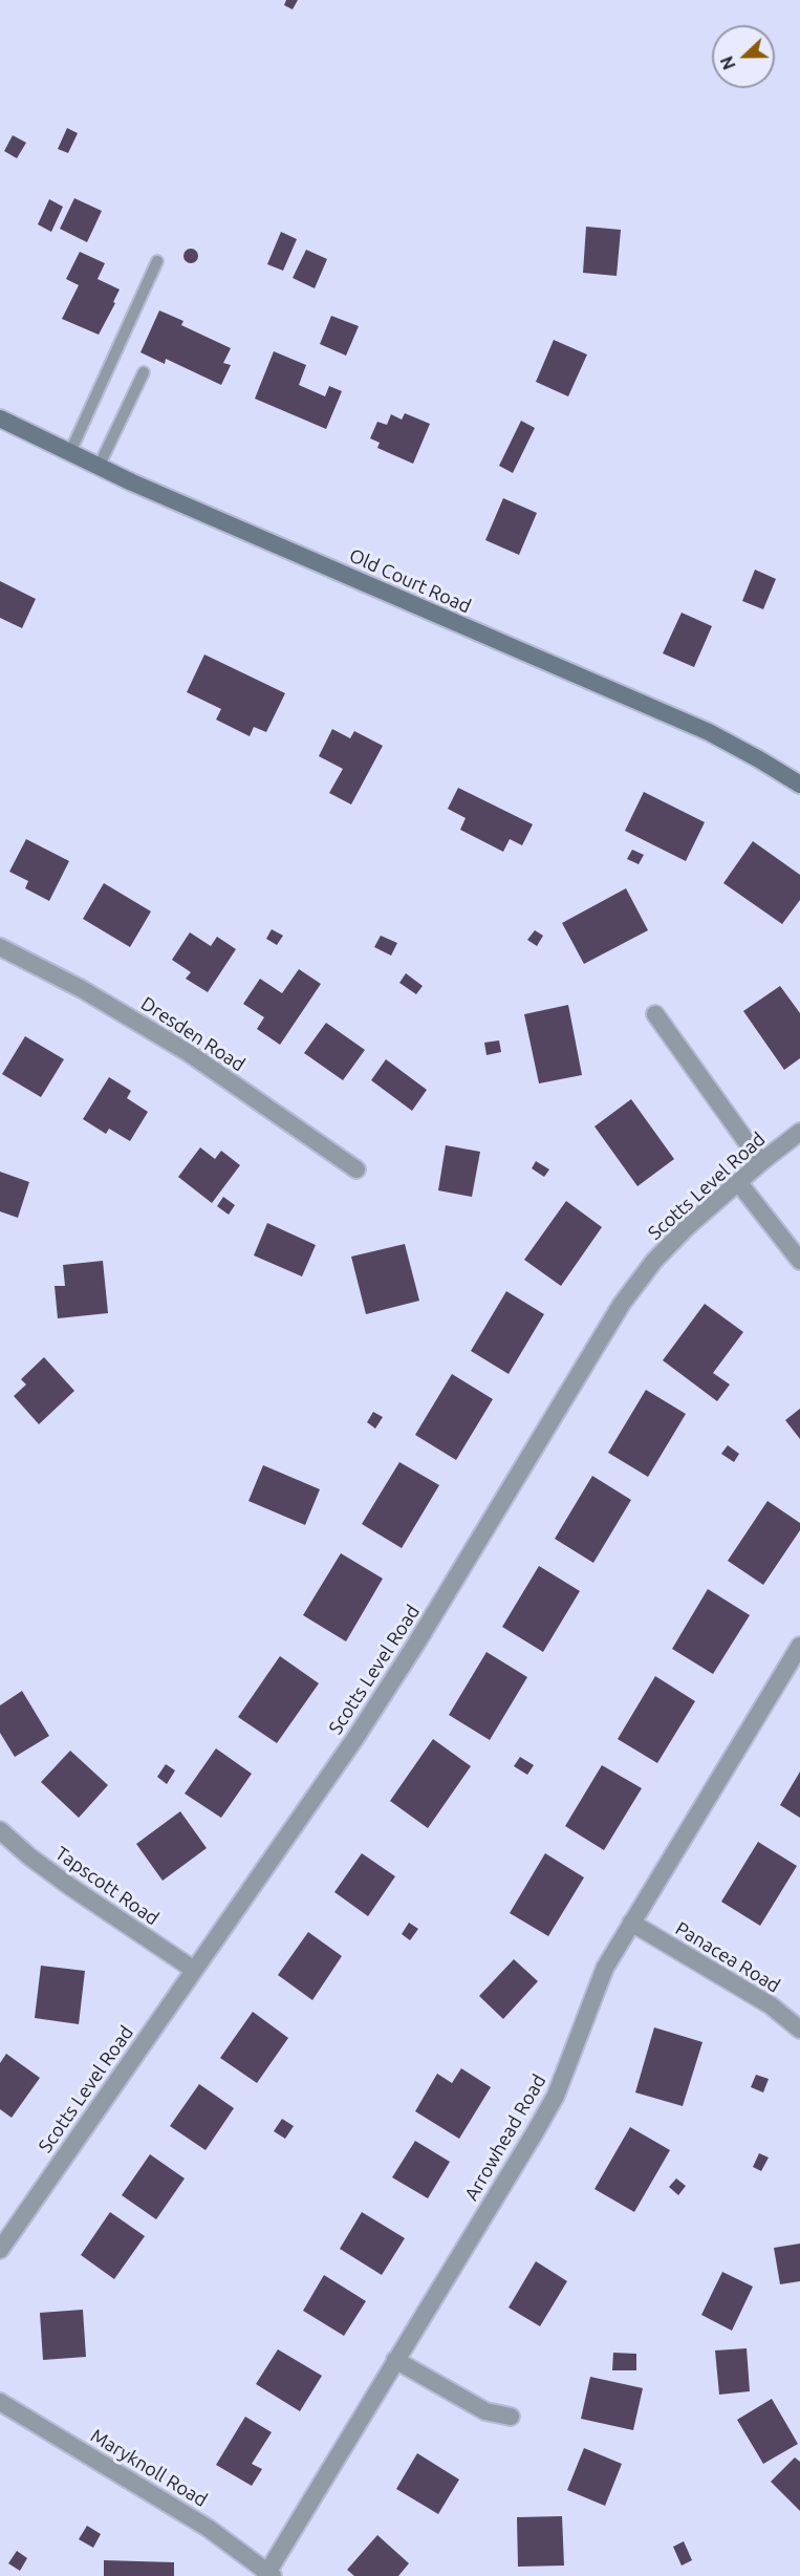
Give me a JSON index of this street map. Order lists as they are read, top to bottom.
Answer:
{
  "streets": {
    "main road": ["Old Court Road"],
    "street": [
      "Dresden Road",
      "Scotts Level Road",
      "Tapscott Road",
      "Panacea Road",
      "Arrowhead Road",
      "Maryknoll Road"
    ]
  },
  "crossings": [
    ["Scotts Level Road", "Tapscott Road"],
    ["Panacea Road", "Arrowhead Road"],
    ["Arrowhead Road", "Maryknoll Road"]
  ],
  "north": "left"
}
